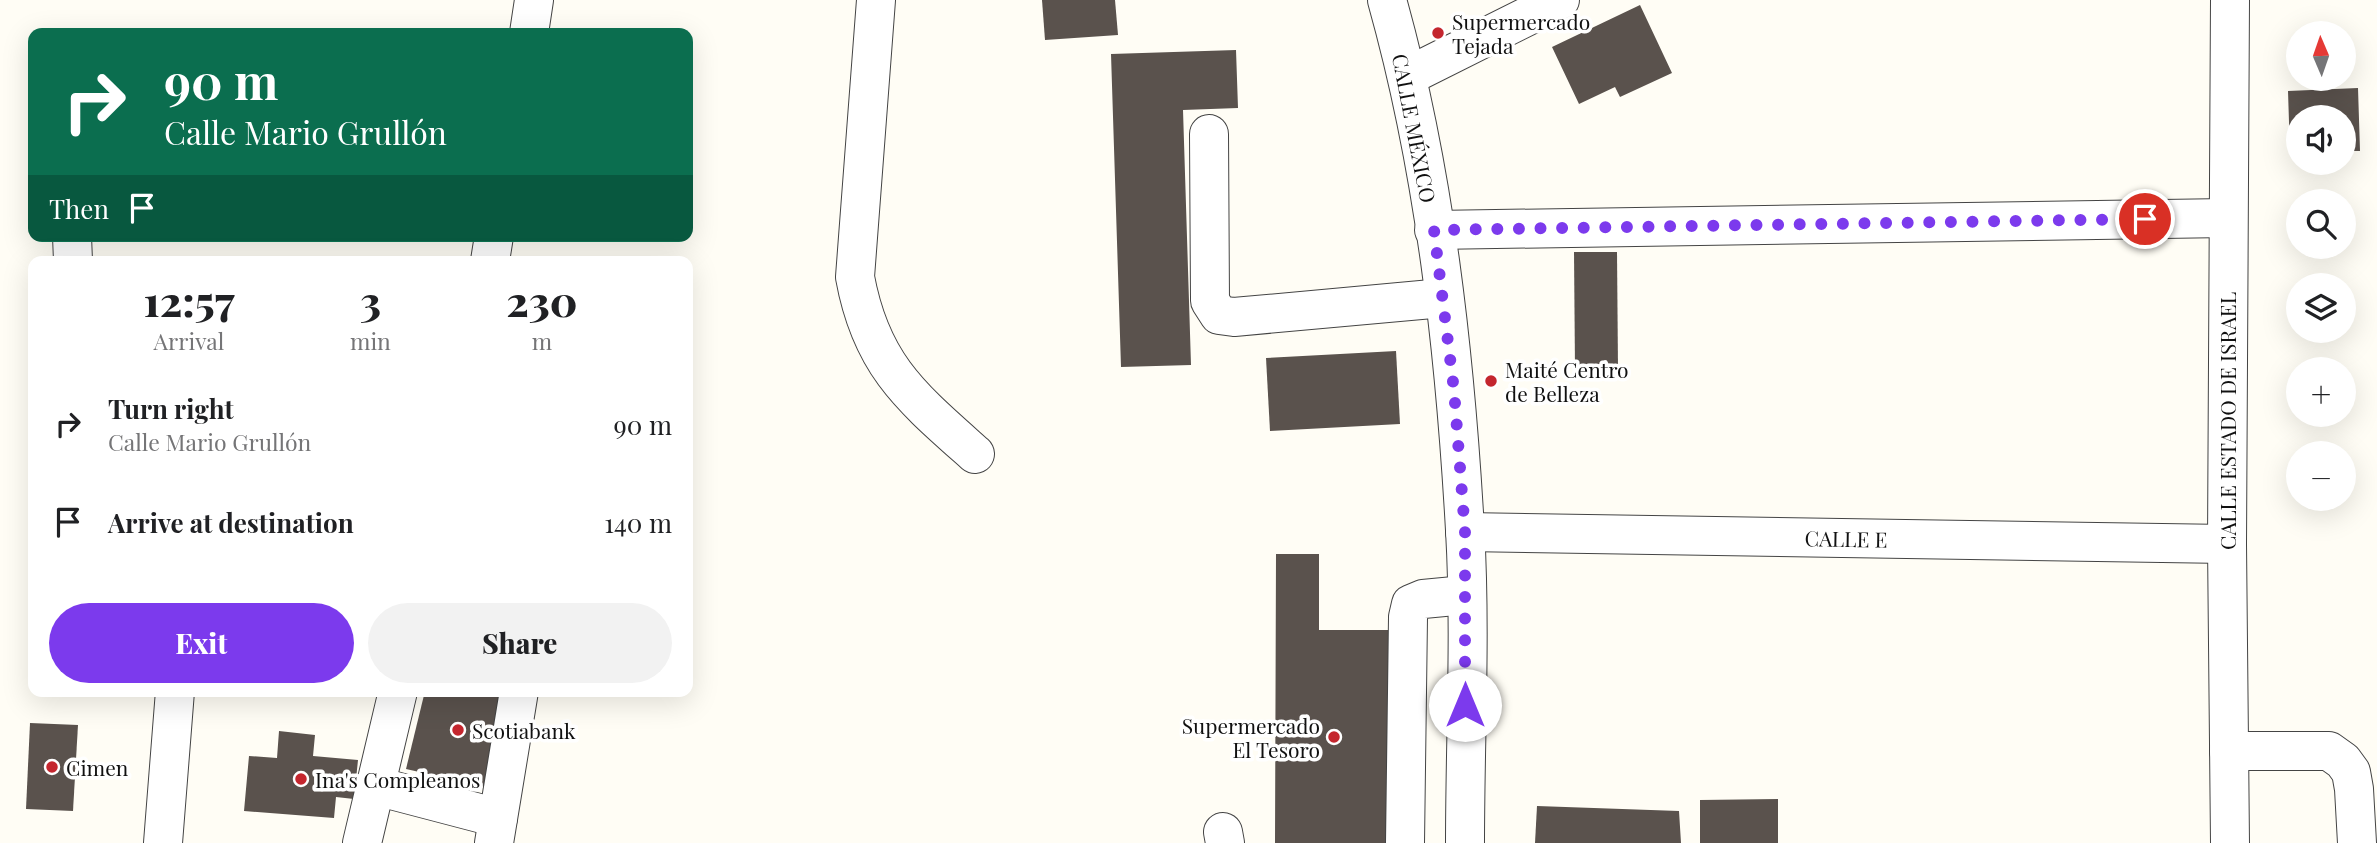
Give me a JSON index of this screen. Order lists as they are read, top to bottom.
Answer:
{
  "streets": {
    "street": ["CALLE MÉXICO", "CALLE ESTADO DE ISRAEL", "CALLE E"]
  },
  "crossings": [
    ["CALLE MÉXICO", "CALLE E"],
    ["CALLE ESTADO DE ISRAEL", "CALLE E"]
  ],
  "places": [
    "Supermercado Tejada",
    "Maité Centro de Belleza",
    "Scotiabank",
    "Supermercado El Tesoro",
    "Cimen",
    "Ina's Compleanos"
  ],
  "north": "top",
  "page": {
    "map_buttons": ["+", "−"],
    "turn": ["90 m", "Calle Mario Grullón"],
    "then": "Then",
    "eta": [
      "12:57",
      "Arrival",
      "3",
      "min",
      "230",
      "m"
    ],
    "list": [
      {
        "name": "Turn right",
        "note": "Calle Mario Grullón",
        "value": "90 m"
      },
      {
        "name": "Arrive at destination",
        "value": "140 m"
      }
    ],
    "buttons": ["Exit", "Share"]
  }
}
